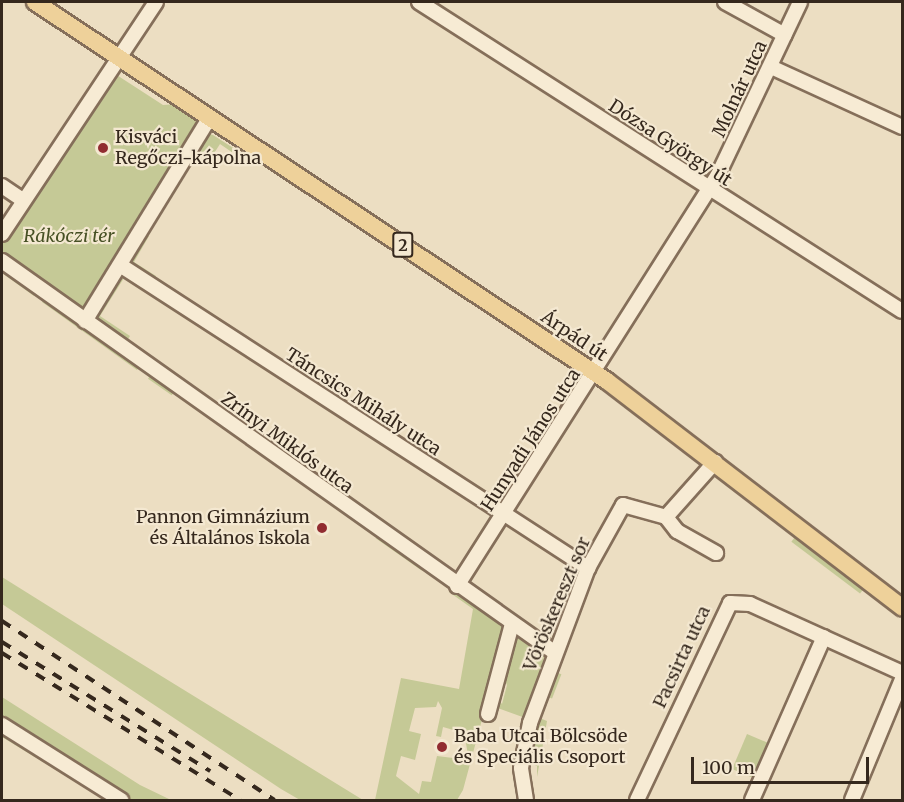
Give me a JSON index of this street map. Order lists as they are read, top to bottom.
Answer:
{
  "streets": {
    "main road": ["2", "Árpád út"],
    "street": [
      "Molnár utca",
      "Dózsa György út",
      "Táncsics Mihály utca",
      "Hunyadi János utca",
      "Zrínyi Miklós utca",
      "Vöröskereszt sor",
      "Pacsirta utca"
    ]
  },
  "crossings": [
    ["Molnár utca", "Dózsa György út"],
    ["Molnár utca", "Hunyadi János utca"],
    ["Dózsa György út", "Hunyadi János utca"],
    ["2", "Árpád út"],
    ["Árpád út", "Hunyadi János utca"],
    ["Táncsics Mihály utca", "Hunyadi János utca"],
    ["Táncsics Mihály utca", "Vöröskereszt sor"],
    ["Hunyadi János utca", "Zrínyi Miklós utca"],
    ["Zrínyi Miklós utca", "Vöröskereszt sor"]
  ],
  "parks": ["Rákóczi tér"],
  "places": ["Kisváci Regőczi-kápolna", "Pannon Gimnázium és Általános Iskola", "Baba Utcai Bölcsöde és Speciális Csoport"],
  "scale_bar": "100 m"
}
